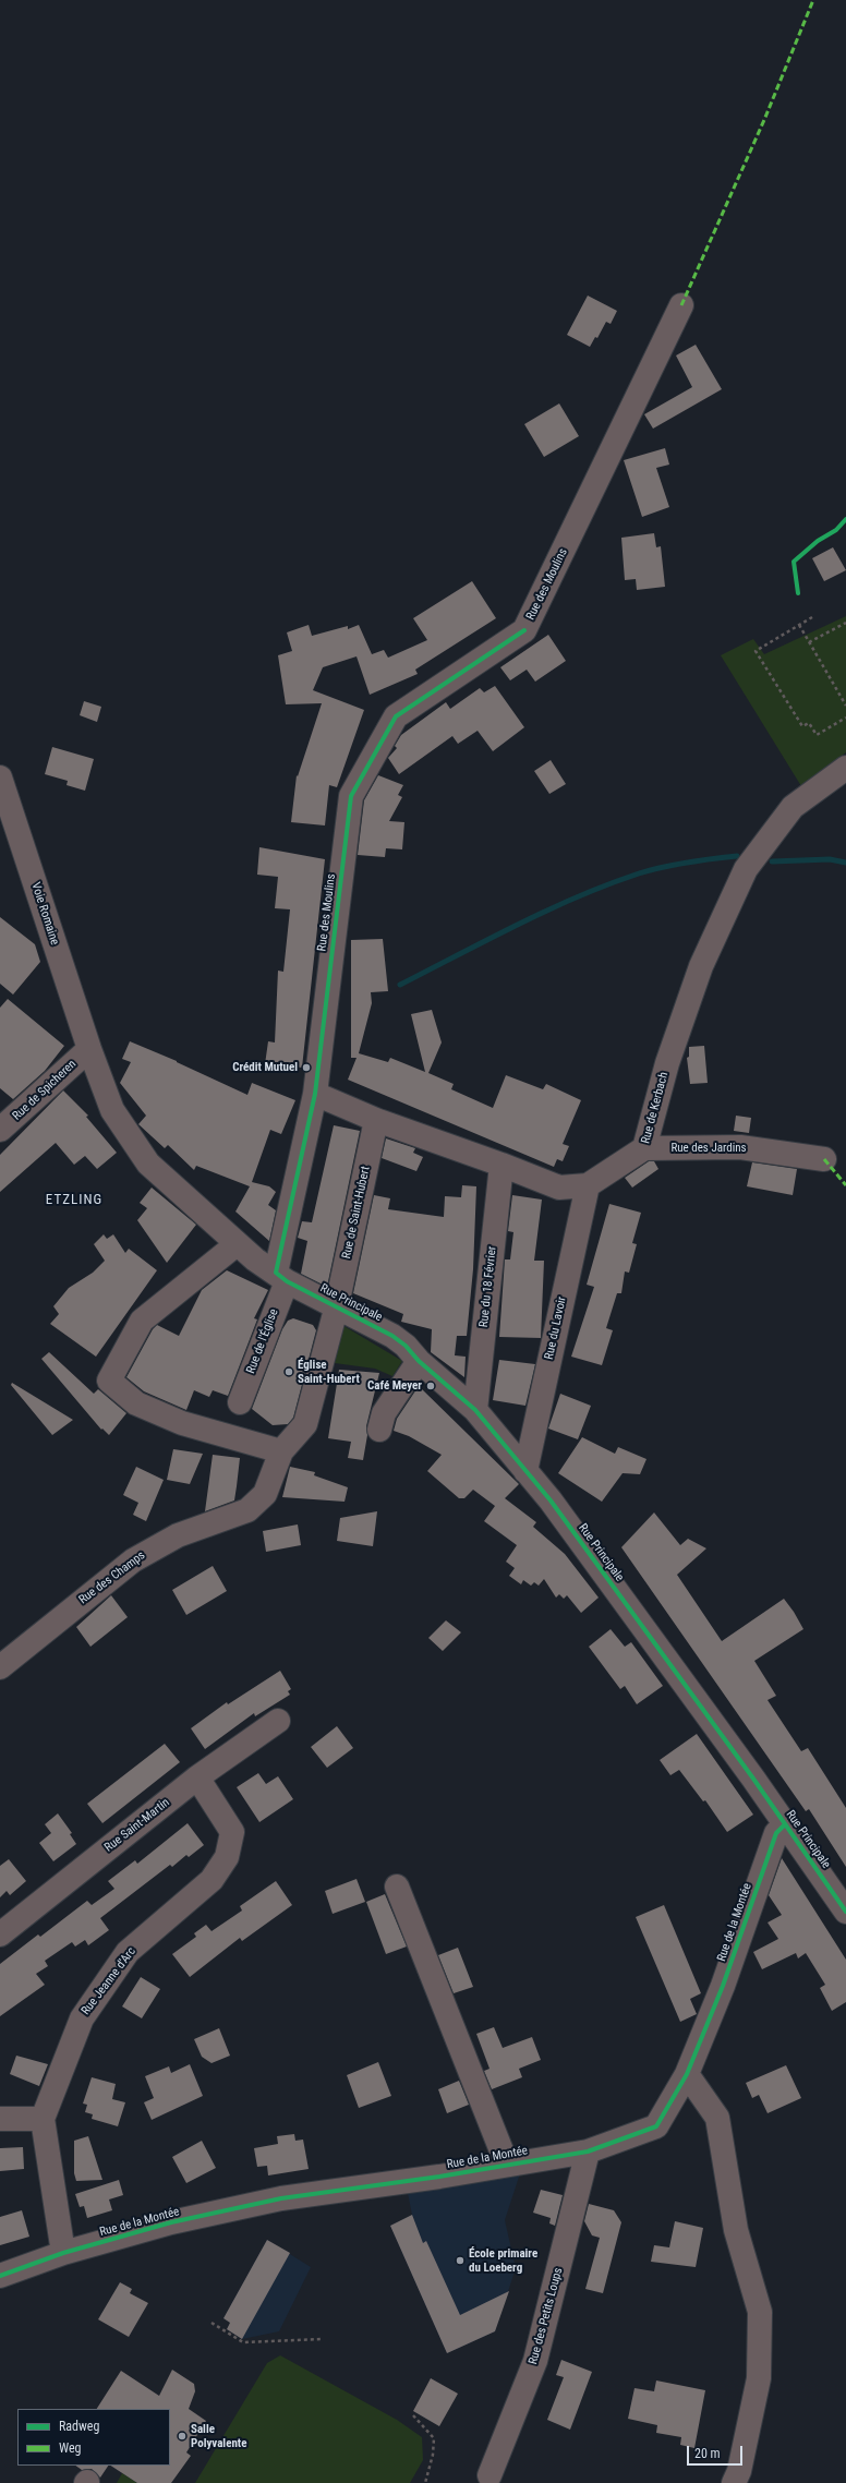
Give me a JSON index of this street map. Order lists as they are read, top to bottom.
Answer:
{
  "streets": {
    "street": [
      "Rue des Moulins",
      "Voie Romaine",
      "Rue de Spicheren",
      "Rue de Kerbach",
      "Rue des Jardins",
      "Rue de Saint-Hubert",
      "Rue du 18 Février",
      "Rue Principale",
      "Rue du Lavoir",
      "Rue de l'Église",
      "Rue des Champs",
      "Rue Saint-Martin",
      "Rue de la Montée",
      "Rue Jeanne d'Arc",
      "Rue des Petits Loups"
    ]
  },
  "crossings": [
    ["Rue des Moulins", "Rue de Kerbach"],
    ["Rue des Moulins", "Rue Principale"],
    ["Rue des Moulins", "Rue de l'Église"],
    ["Voie Romaine", "Rue de Spicheren"],
    ["Voie Romaine", "Rue Principale"],
    ["Rue de Spicheren", "Rue Principale"],
    ["Rue de Kerbach", "Rue des Jardins"],
    ["Rue de Kerbach", "Rue de Saint-Hubert"],
    ["Rue de Kerbach", "Rue du 18 Février"],
    ["Rue de Kerbach", "Rue du Lavoir"],
    ["Rue de Saint-Hubert", "Rue Principale"],
    ["Rue du 18 Février", "Rue Principale"],
    ["Rue Principale", "Rue du Lavoir"],
    ["Rue Principale", "Rue de l'Église"],
    ["Rue Principale", "Rue de la Montée"],
    ["Rue Saint-Martin", "Rue Jeanne d'Arc"],
    ["Rue de la Montée", "Rue des Petits Loups"]
  ],
  "districts": ["ETZLING"],
  "places": [
    "Crédit Mutuel",
    "Église Saint-Hubert",
    "Café Meyer",
    "École primaire du Loeberg",
    "Salle Polyvalente"
  ],
  "legend": ["Radweg", "Weg"],
  "scale_bar": "20 m"
}
